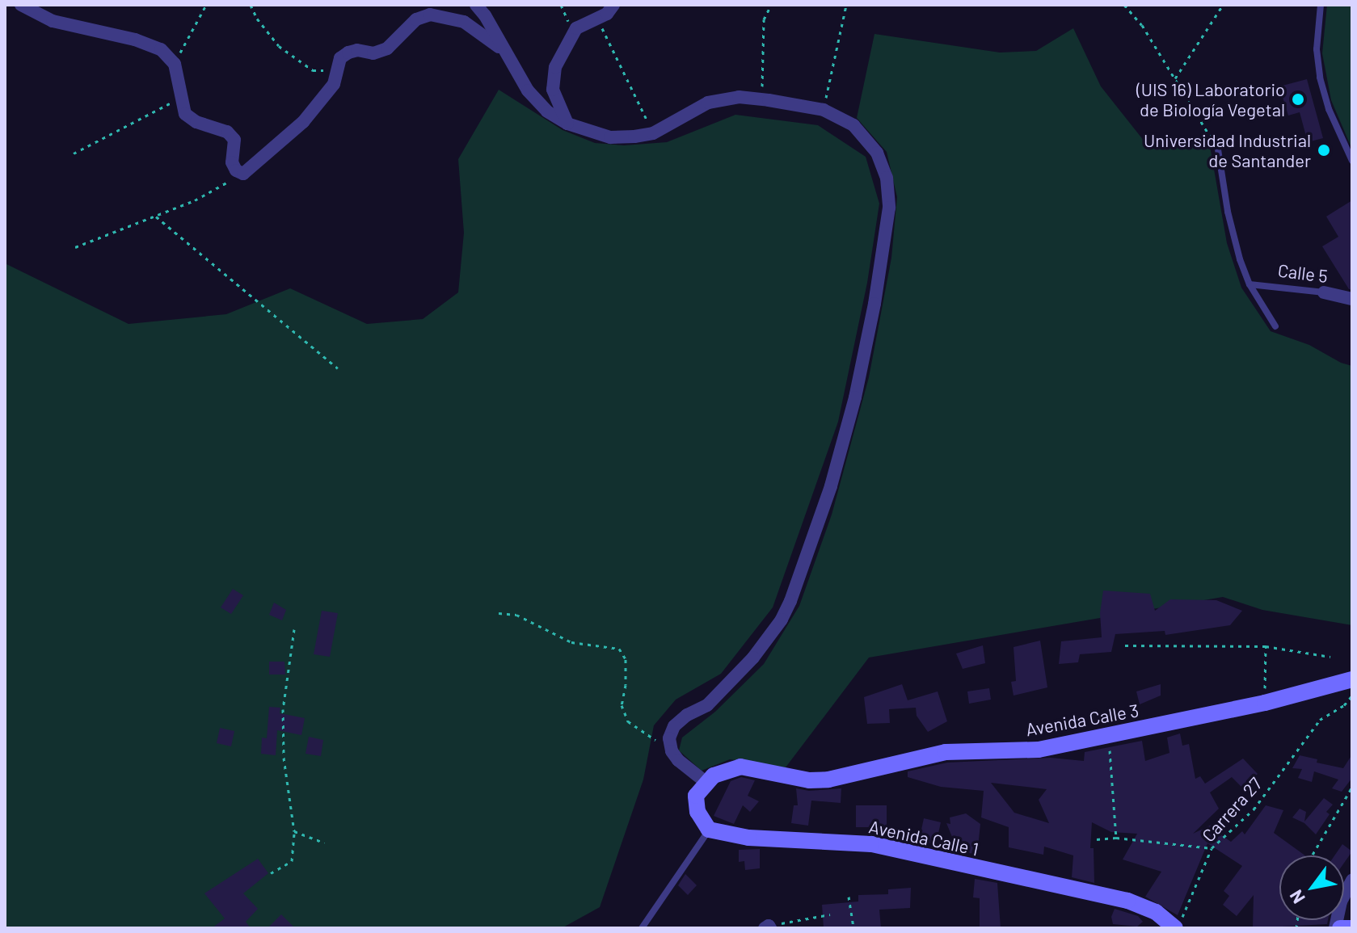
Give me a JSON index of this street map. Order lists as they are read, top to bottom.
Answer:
{
  "streets": {
    "street": ["Calle 5", "Avenida Calle 3", "Avenida Calle 1"],
    "path": ["Carrera 27"]
  },
  "crossings": [
    ["Carrera 27", "Avenida Calle 1"]
  ],
  "places": ["(UIS 16) Laboratorio de Biología Vegetal", "Universidad Industrial de Santander"],
  "north": "bottom left"
}
